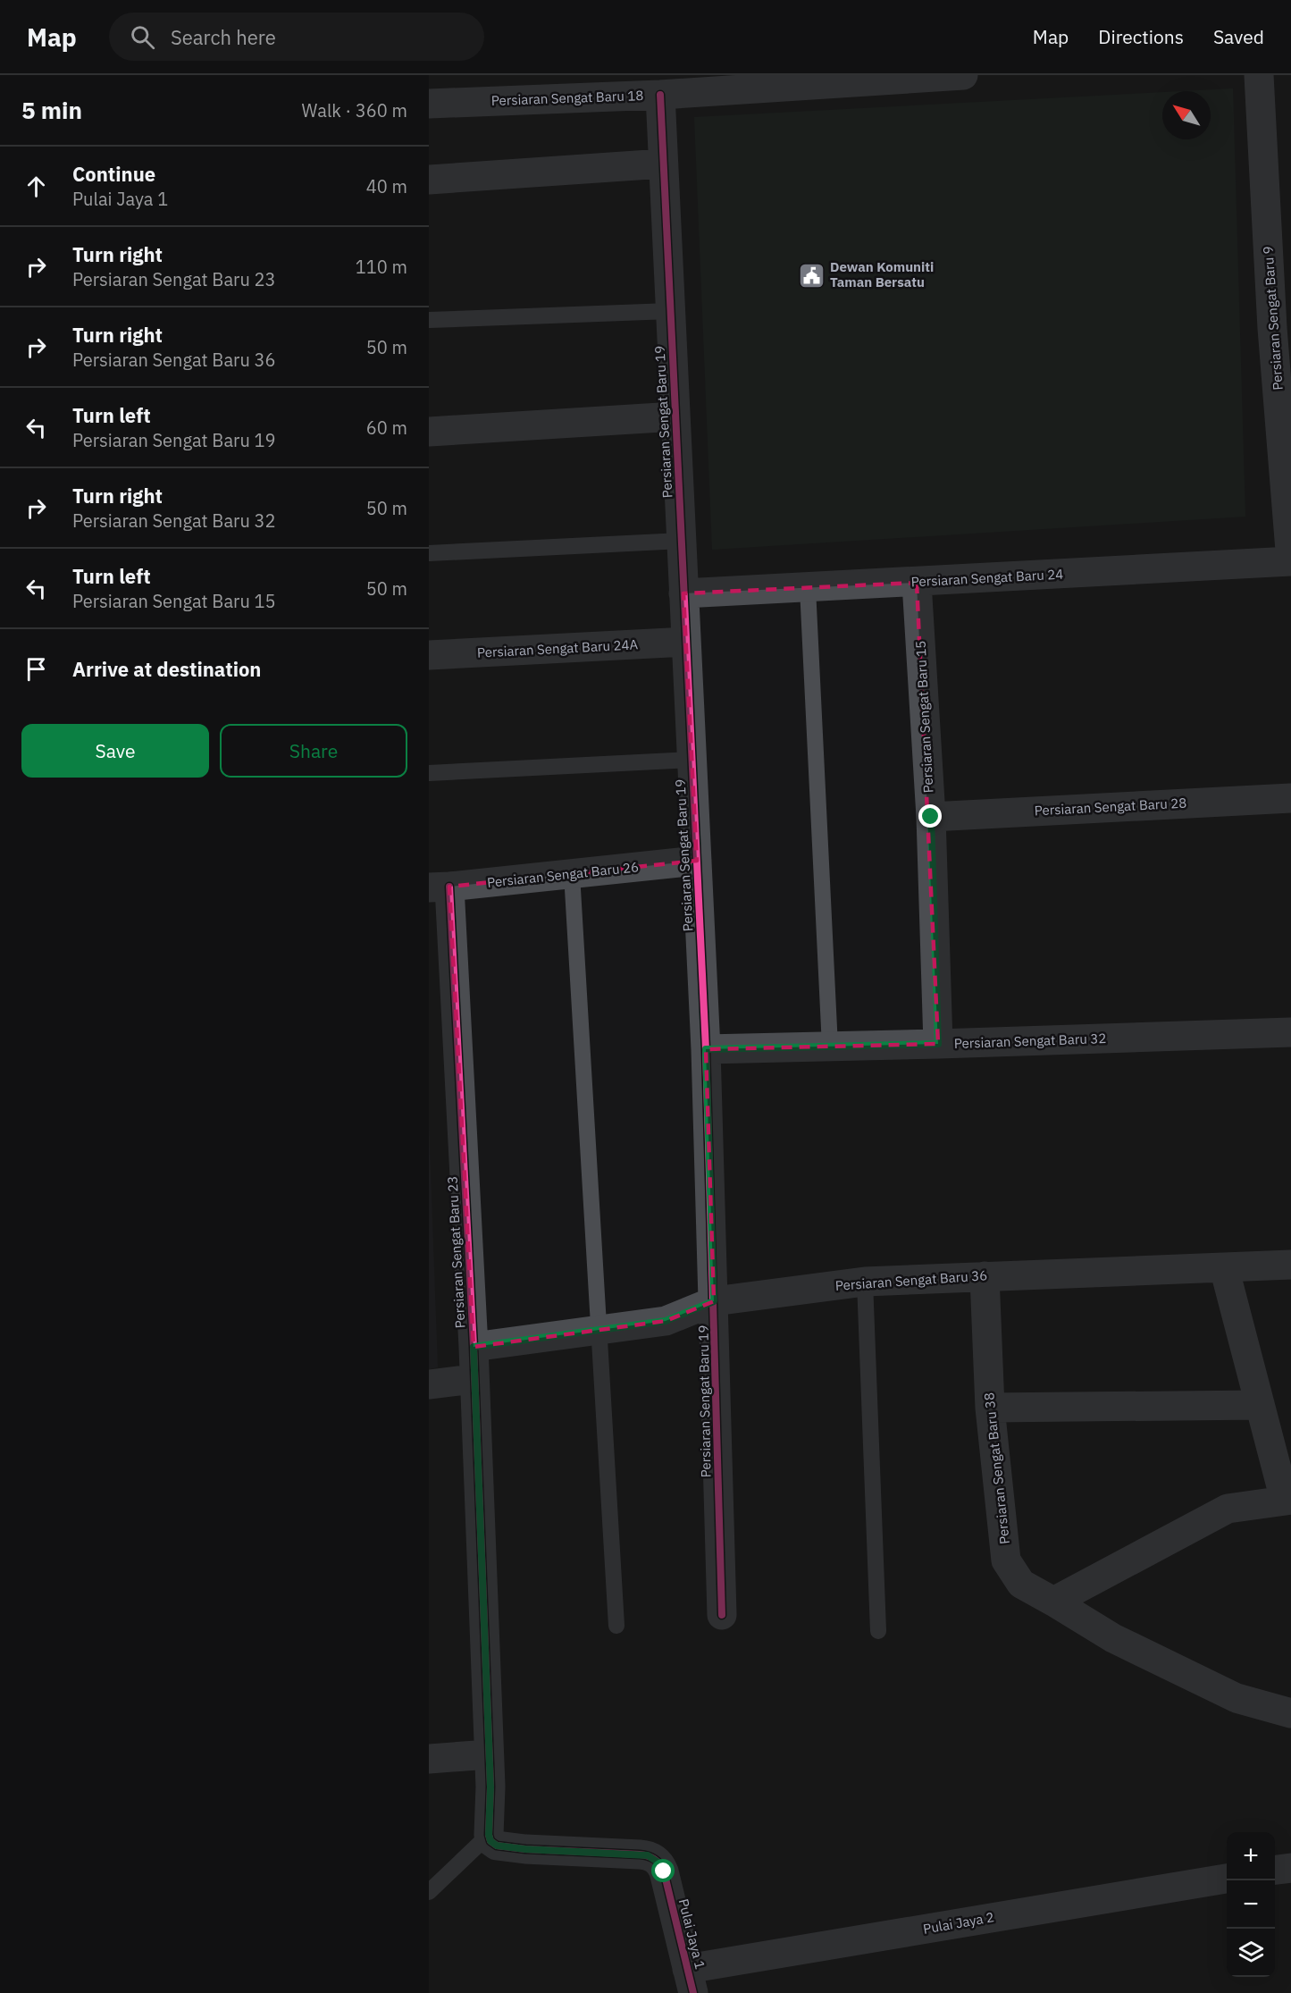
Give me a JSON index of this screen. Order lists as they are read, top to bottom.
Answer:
{
  "streets": {
    "street": [
      "Persiaran Sengat Baru 18",
      "Persiaran Sengat Baru 9",
      "Persiaran Sengat Baru 19",
      "Persiaran Sengat Baru 24",
      "Persiaran Sengat Baru 24A",
      "Persiaran Sengat Baru 15",
      "Persiaran Sengat Baru 28",
      "Persiaran Sengat Baru 26",
      "Persiaran Sengat Baru 32",
      "Persiaran Sengat Baru 23",
      "Persiaran Sengat Baru 36",
      "Persiaran Sengat Baru 38",
      "Pulai Jaya 2",
      "Pulai Jaya 1"
    ]
  },
  "crossings": [
    ["Persiaran Sengat Baru 18", "Persiaran Sengat Baru 19"],
    ["Persiaran Sengat Baru 9", "Persiaran Sengat Baru 24"],
    ["Persiaran Sengat Baru 19", "Persiaran Sengat Baru 24"],
    ["Persiaran Sengat Baru 19", "Persiaran Sengat Baru 24A"],
    ["Persiaran Sengat Baru 19", "Persiaran Sengat Baru 26"],
    ["Persiaran Sengat Baru 19", "Persiaran Sengat Baru 32"],
    ["Persiaran Sengat Baru 19", "Persiaran Sengat Baru 36"],
    ["Persiaran Sengat Baru 24", "Persiaran Sengat Baru 15"],
    ["Persiaran Sengat Baru 15", "Persiaran Sengat Baru 28"],
    ["Persiaran Sengat Baru 15", "Persiaran Sengat Baru 32"],
    ["Persiaran Sengat Baru 26", "Persiaran Sengat Baru 23"],
    ["Persiaran Sengat Baru 23", "Persiaran Sengat Baru 36"],
    ["Persiaran Sengat Baru 23", "Pulai Jaya 1"],
    ["Persiaran Sengat Baru 36", "Persiaran Sengat Baru 38"],
    ["Pulai Jaya 2", "Pulai Jaya 1"]
  ],
  "places": {
    "public building": ["Dewan Komuniti Taman Bersatu"]
  },
  "north": "top left",
  "page": {
    "header": "Map",
    "search": "Search here",
    "nav": ["Map", "Directions", "Saved"],
    "heading": ["5 min", "Walk · 360 m"],
    "list": [
      ["Continue", "Pulai Jaya 1", "40 m"],
      ["Turn right", "Persiaran Sengat Baru 23", "110 m"],
      ["Turn right", "Persiaran Sengat Baru 36", "50 m"],
      ["Turn left", "Persiaran Sengat Baru 19", "60 m"],
      ["Turn right", "Persiaran Sengat Baru 32", "50 m"],
      ["Turn left", "Persiaran Sengat Baru 15", "50 m"],
      "Arrive at destination"
    ],
    "buttons": ["Save", "Share"],
    "map_buttons": ["+", "−"]
  }
}
